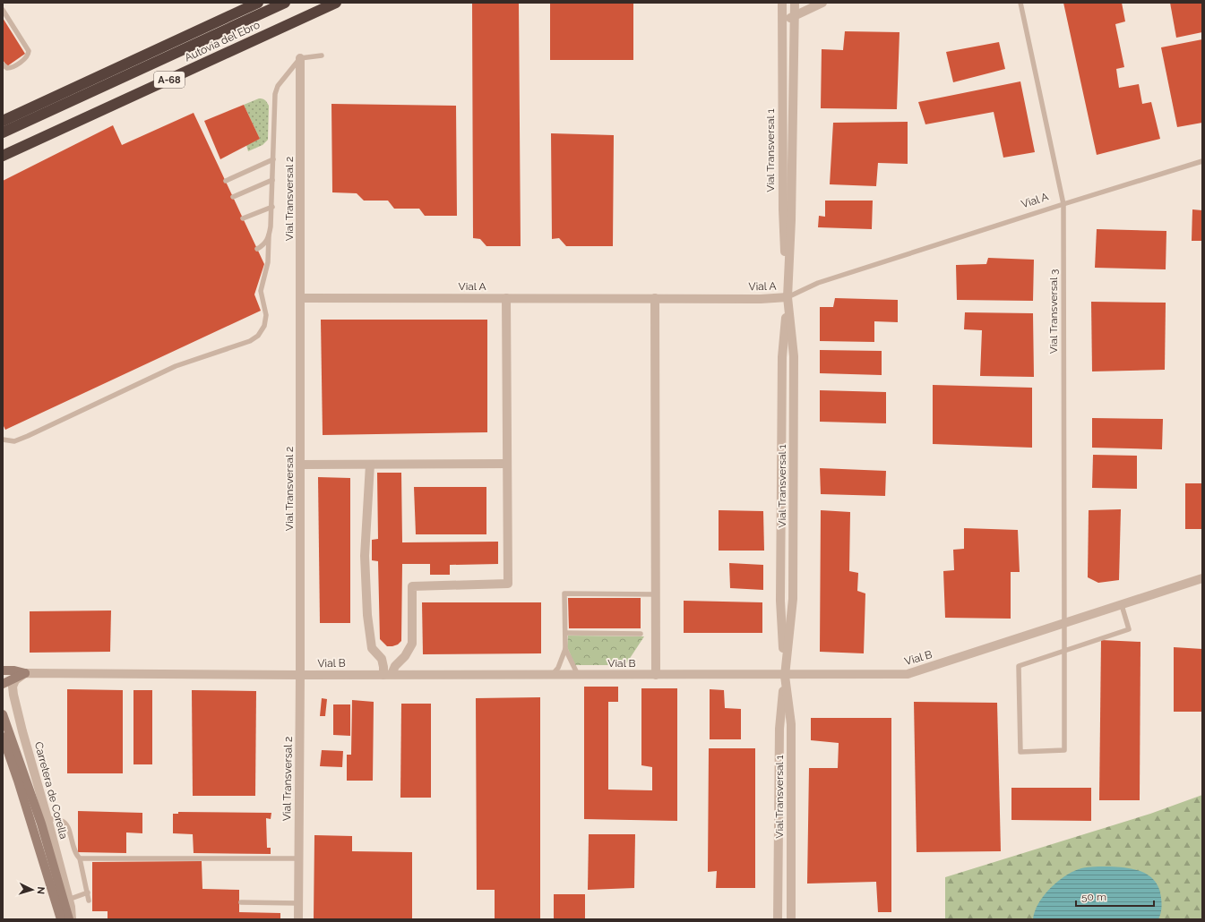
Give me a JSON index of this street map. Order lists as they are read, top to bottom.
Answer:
{
  "streets": {
    "highway": ["Autovía del Ebro", "A-68"],
    "main road": ["Carretera de Corella"],
    "street": [
      "Vial Transversal 1",
      "Vial Transversal 2",
      "Vial A",
      "Vial B"
    ],
    "lane": ["Vial Transversal 3"]
  },
  "crossings": [
    ["Vial Transversal 1", "Vial A"],
    ["Vial Transversal 1", "Vial B"],
    ["Vial Transversal 2", "Vial A"],
    ["Vial Transversal 2", "Vial B"],
    ["Vial A", "Vial Transversal 3"],
    ["Vial Transversal 3", "Vial B"],
    ["Vial B", "Carretera de Corella"]
  ],
  "scale_bar": "50 m",
  "north": "right"
}
